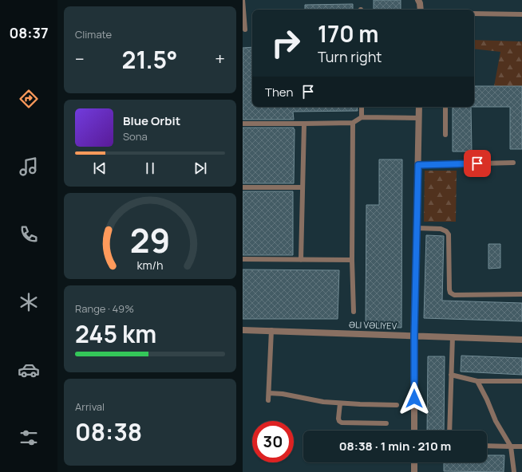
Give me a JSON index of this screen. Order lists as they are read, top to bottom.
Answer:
{
  "streets": {
    "street": ["ƏLI VƏLIYEV"]
  },
  "page": {
    "tabs": "08:37",
    "tile": [
      "Climate",
      ["Range · 49%", "245 km"],
      ["Arrival", "08:38"]
    ],
    "turn": ["170 m", "Turn right"],
    "heat": ["−", "21.5°", "+"],
    "then": "Then",
    "song": ["Blue Orbit", "Sona"],
    "limit": "30",
    "trip": "08:38 · 1 min · 210 m",
    "gauge": ["29", "km/h"]
  }
}
